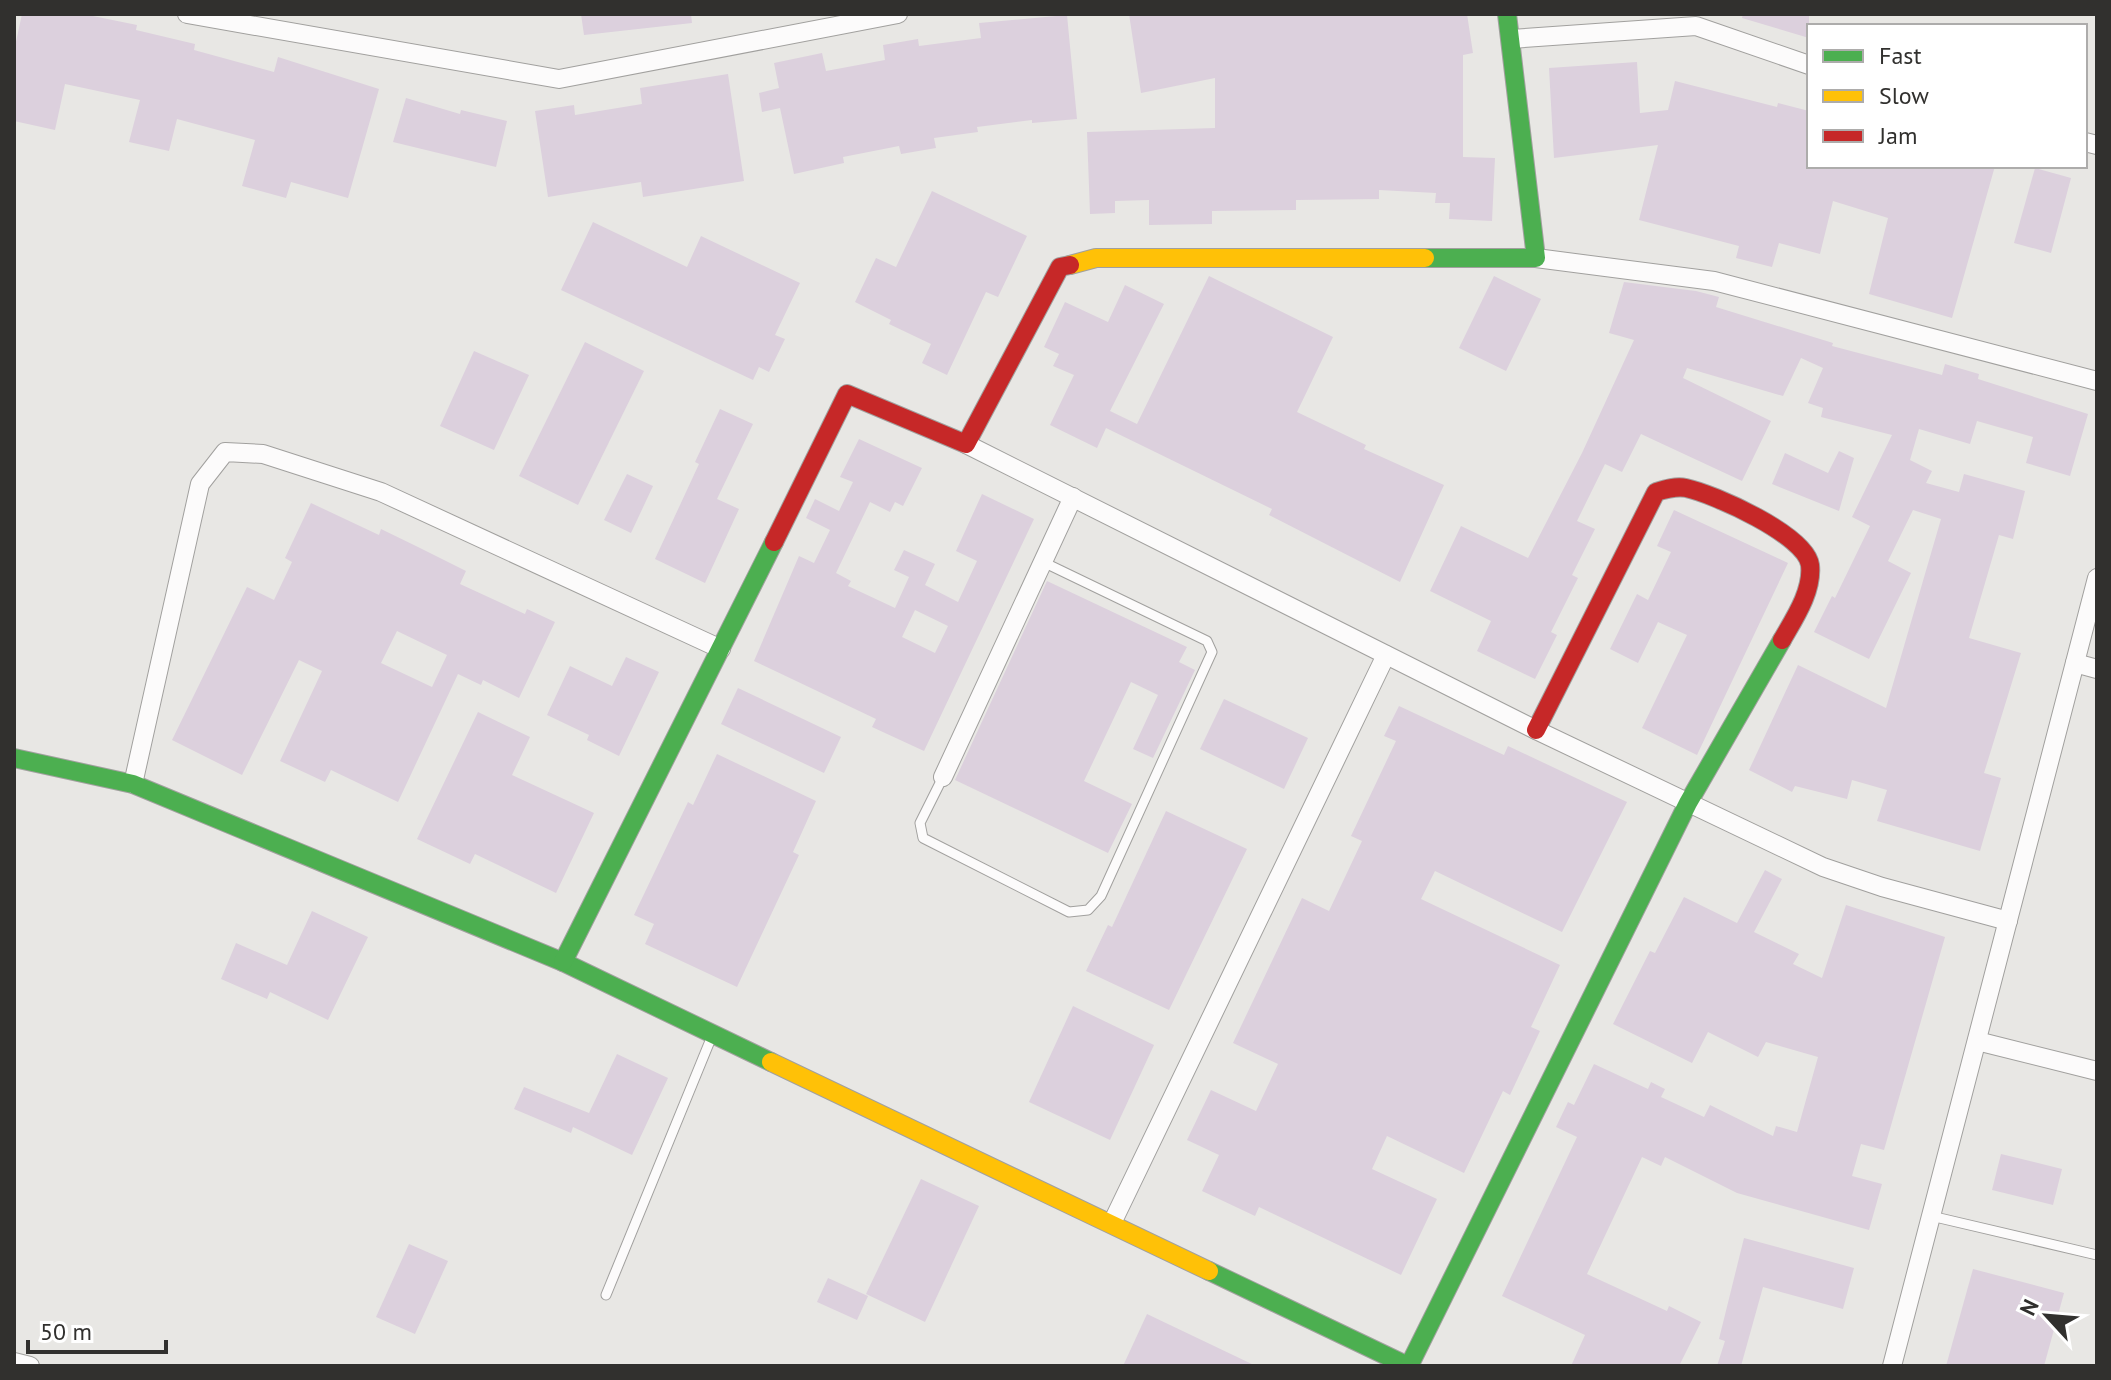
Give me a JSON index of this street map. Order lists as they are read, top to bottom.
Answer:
{
  "legend": ["Fast", "Slow", "Jam"],
  "scale_bar": "50 m",
  "north": "top left"
}
